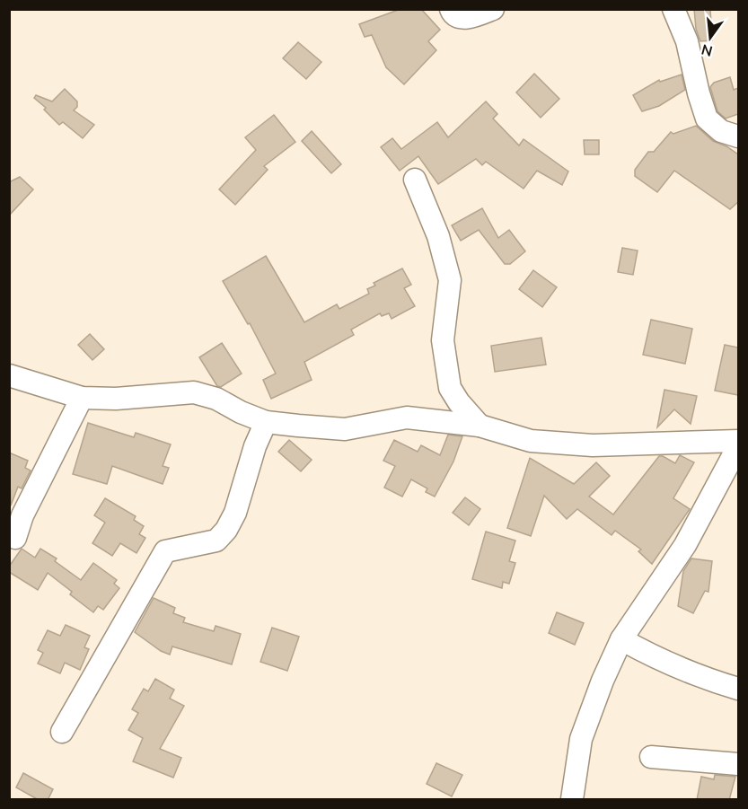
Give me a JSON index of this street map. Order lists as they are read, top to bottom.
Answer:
{
  "north": "bottom"
}
